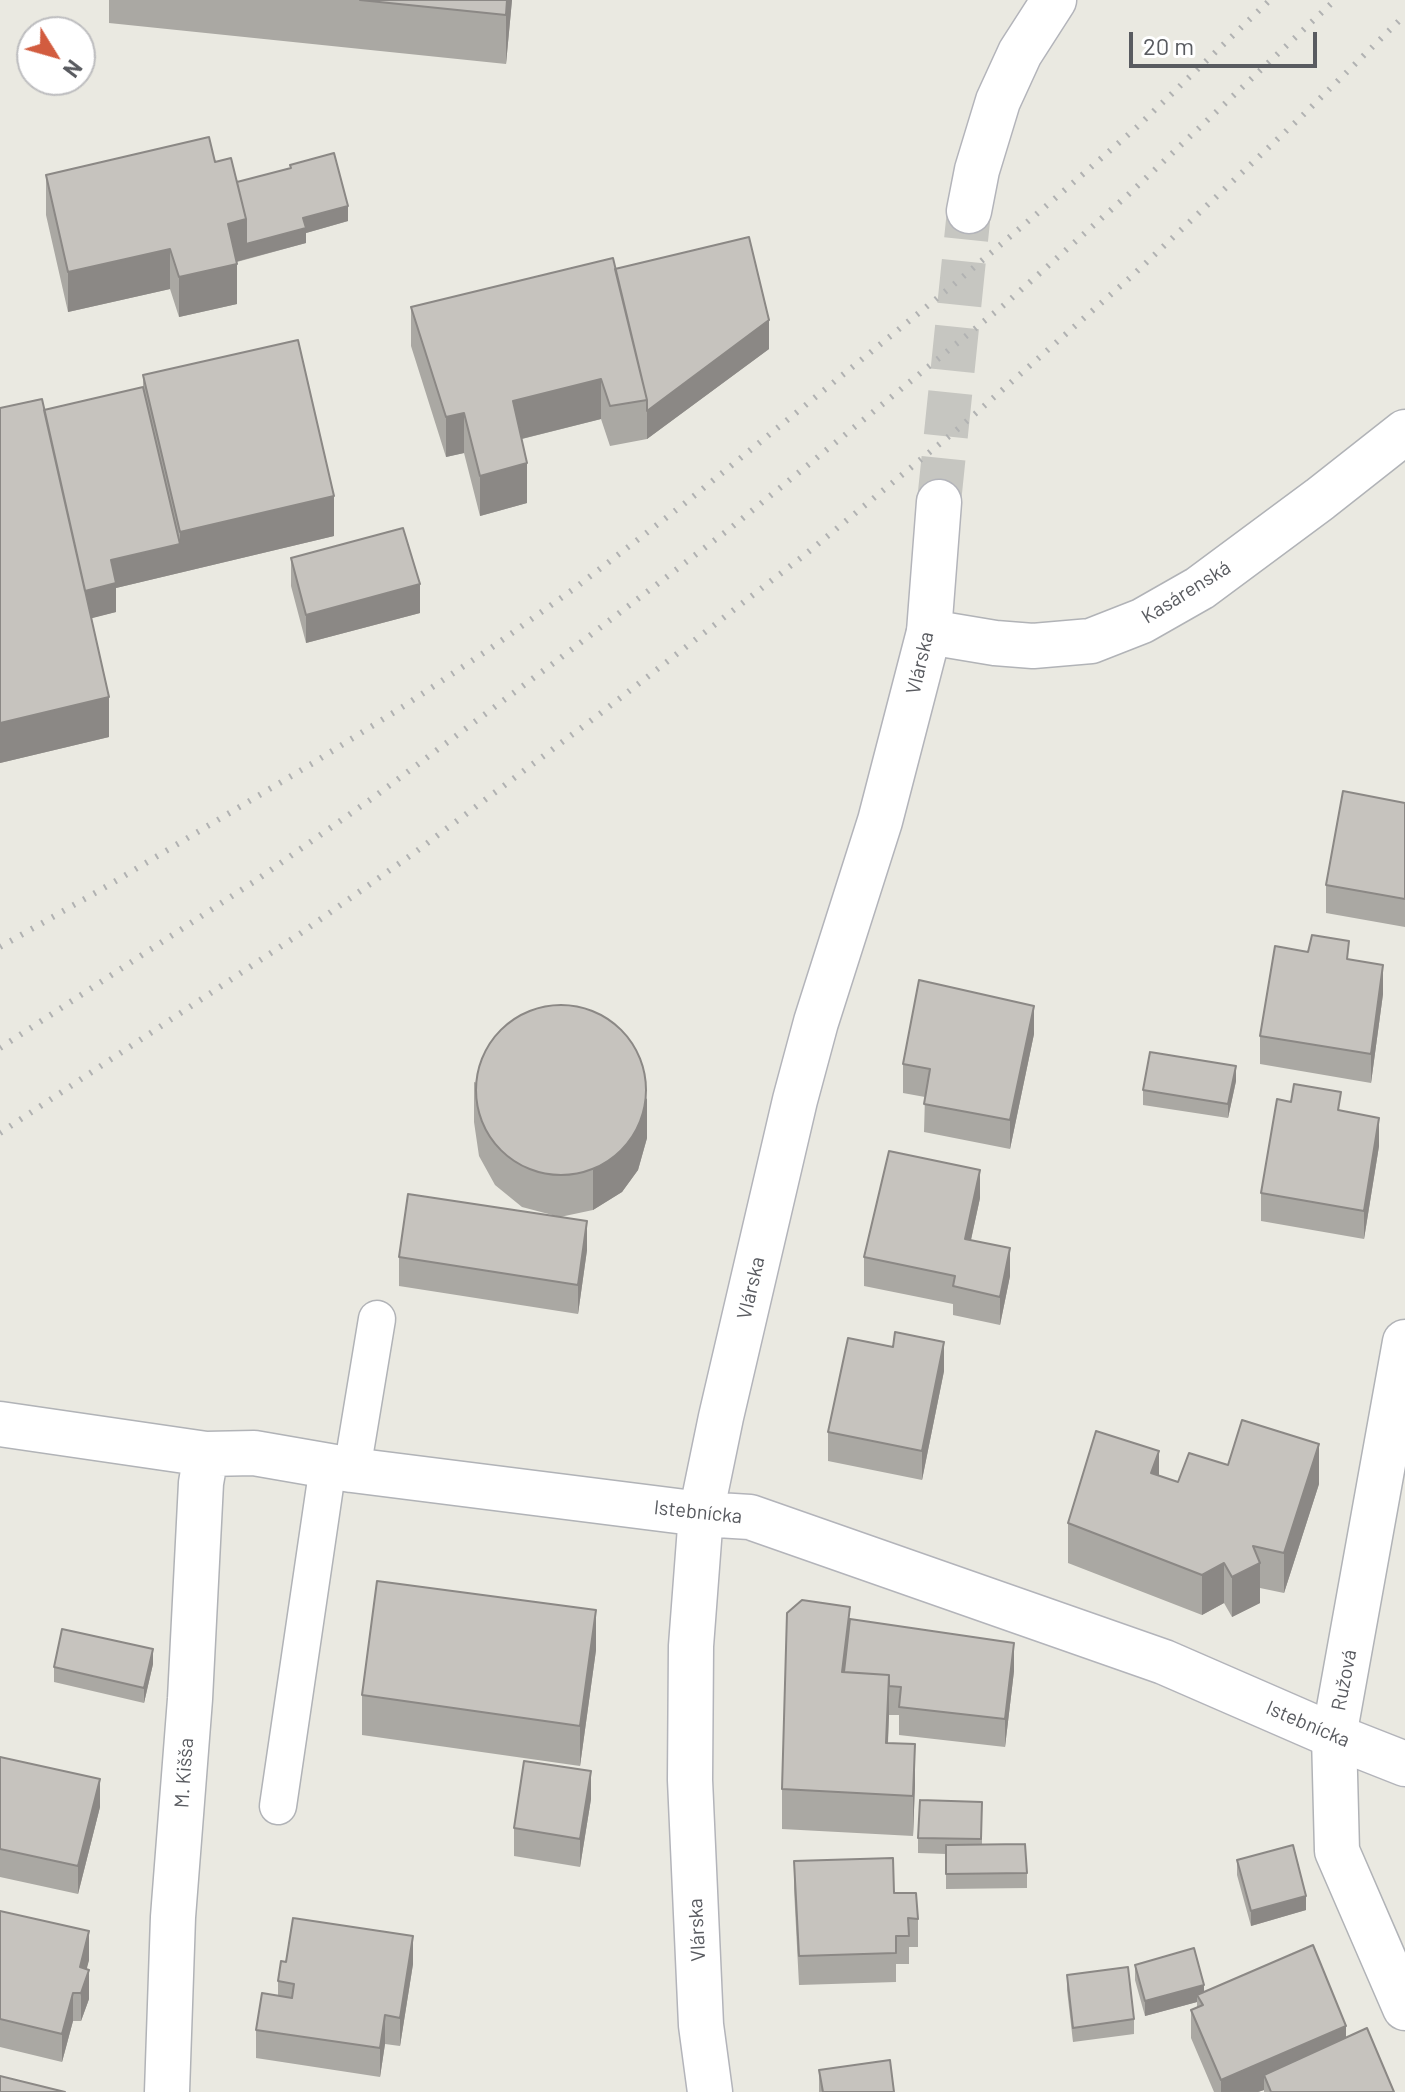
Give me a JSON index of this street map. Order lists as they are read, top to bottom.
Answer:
{
  "streets": {
    "street": [
      "Kasárenská",
      "Vlárska",
      "Istebnícka",
      "Ružová",
      "M. Kišša"
    ]
  },
  "crossings": [
    ["Kasárenská", "Vlárska"],
    ["Vlárska", "Istebnícka"],
    ["Istebnícka", "Ružová"],
    ["Istebnícka", "M. Kišša"]
  ],
  "scale_bar": "20 m",
  "north": "bottom right"
}
